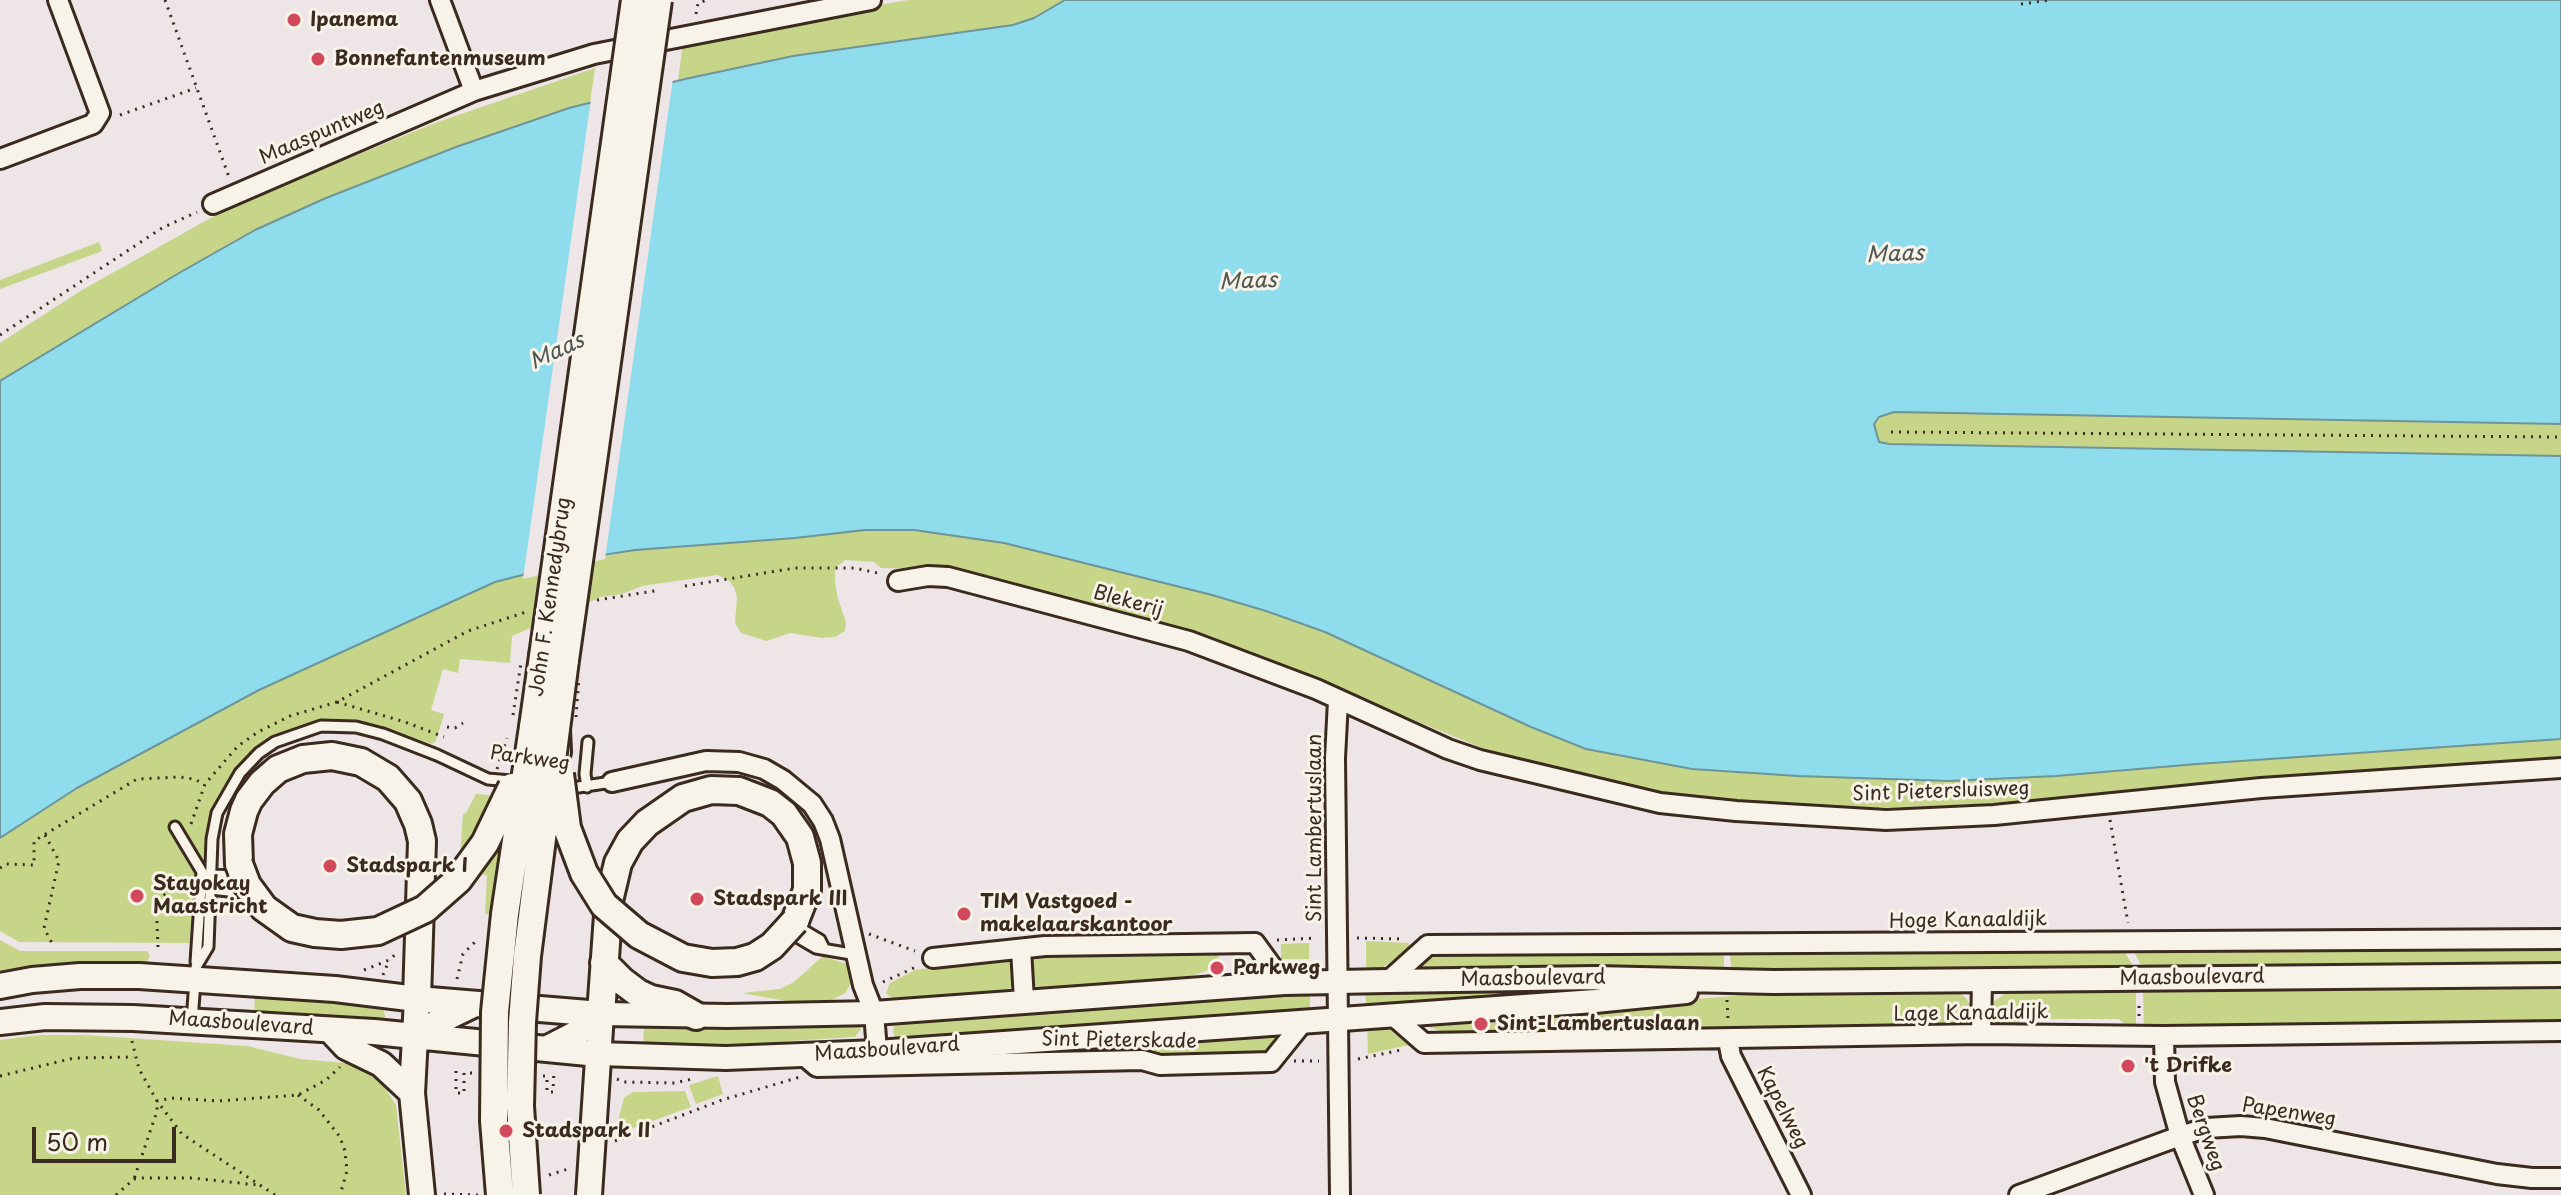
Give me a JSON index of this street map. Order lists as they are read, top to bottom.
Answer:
{
  "streets": {
    "main road": ["John F. Kennedybrug", "Maasboulevard"],
    "street": [
      "Maaspuntweg",
      "Blekerij",
      "Parkweg",
      "Sint Pietersluisweg",
      "Sint Lambertuslaan",
      "Hoge Kanaaldijk",
      "Lage Kanaaldijk",
      "Sint Pieterskade",
      "Kapelweg",
      "Papenweg",
      "Bergweg"
    ]
  },
  "crossings": [
    ["Blekerij", "Sint Pietersluisweg"],
    ["Blekerij", "Sint Lambertuslaan"],
    ["Parkweg", "Maasboulevard"],
    ["Parkweg", "Sint Pieterskade"],
    ["Sint Pietersluisweg", "Sint Lambertuslaan"],
    ["Sint Lambertuslaan", "Maasboulevard"],
    ["Hoge Kanaaldijk", "Maasboulevard"],
    ["Maasboulevard", "Lage Kanaaldijk"],
    ["Maasboulevard", "Sint Pieterskade"],
    ["Lage Kanaaldijk", "Kapelweg"],
    ["Lage Kanaaldijk", "Bergweg"],
    ["Papenweg", "Bergweg"]
  ],
  "water": ["Maas"],
  "places": [
    "Ipanema",
    "Bonnefantenmuseum",
    "Stadspark I",
    "Stayokay Maastricht",
    "Stadspark III",
    "TIM Vastgoed - makelaarskantoor",
    "Parkweg",
    "Sint-Lambertuslaan",
    "'t Drifke",
    "Stadspark II"
  ],
  "scale_bar": "50 m"
}
